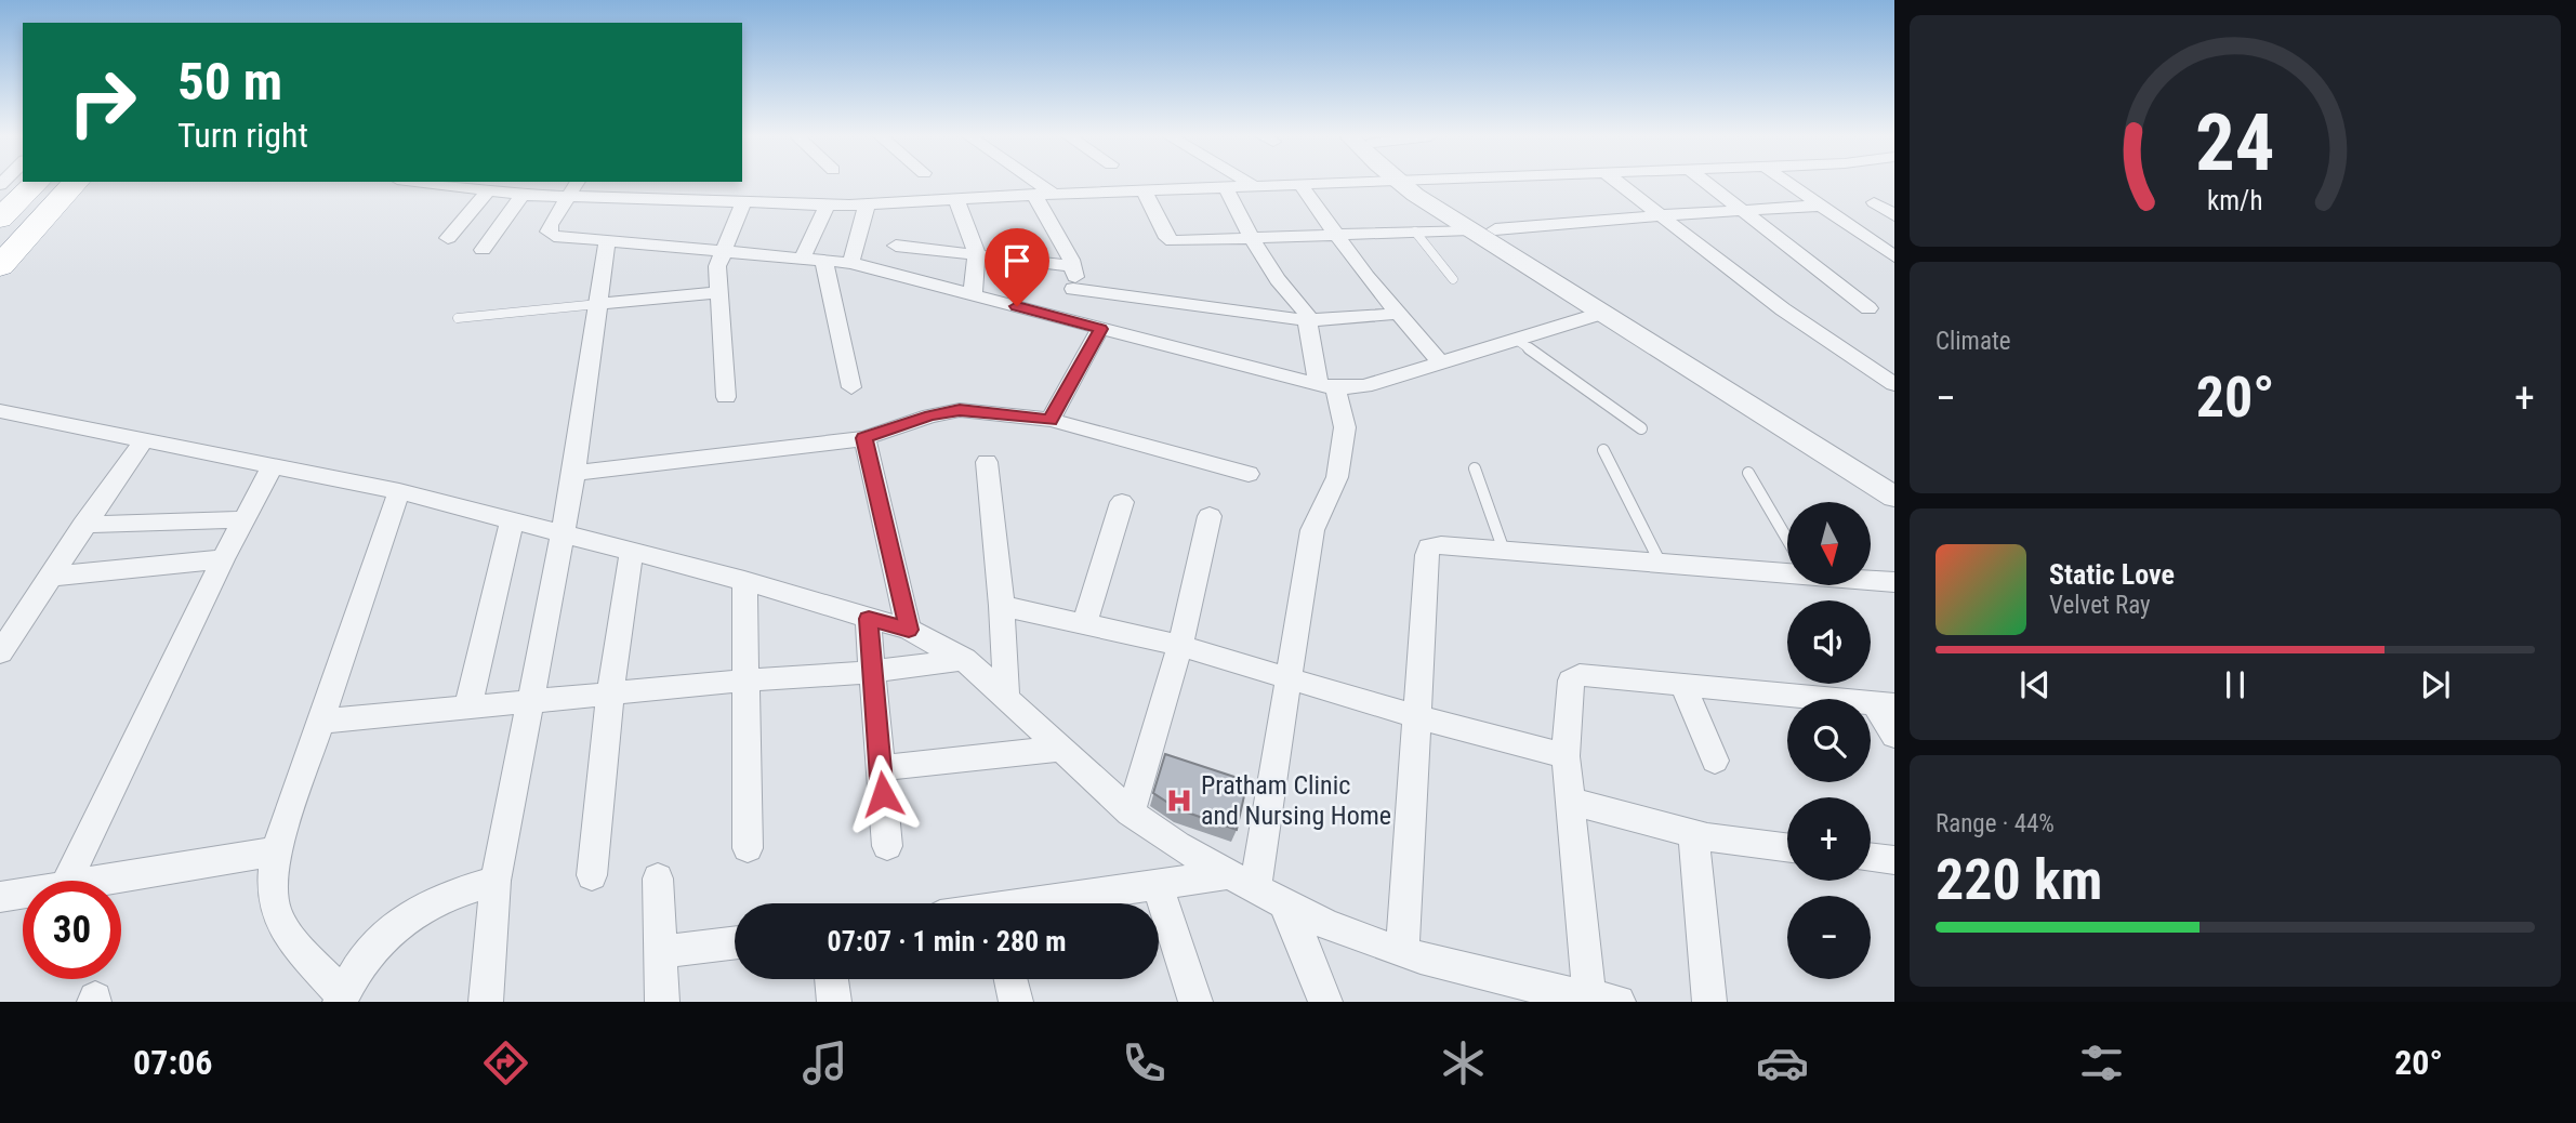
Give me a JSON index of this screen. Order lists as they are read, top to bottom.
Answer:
{
  "places": {
    "hospital": ["Pratham Clinic and Nursing Home"]
  },
  "north": "bottom",
  "page": {
    "turn": ["50 m", "Turn right"],
    "tile": [
      "Climate",
      ["Range · 44%", "220 km"]
    ],
    "heat": ["−", "20°", "+"],
    "map_buttons": ["+", "−"],
    "song": ["Static Love", "Velvet Ray"],
    "limit": "30",
    "trip": "07:07 · 1 min · 280 m",
    "tabs": ["07:06", "20°"],
    "gauge": ["24", "km/h"]
  }
}
